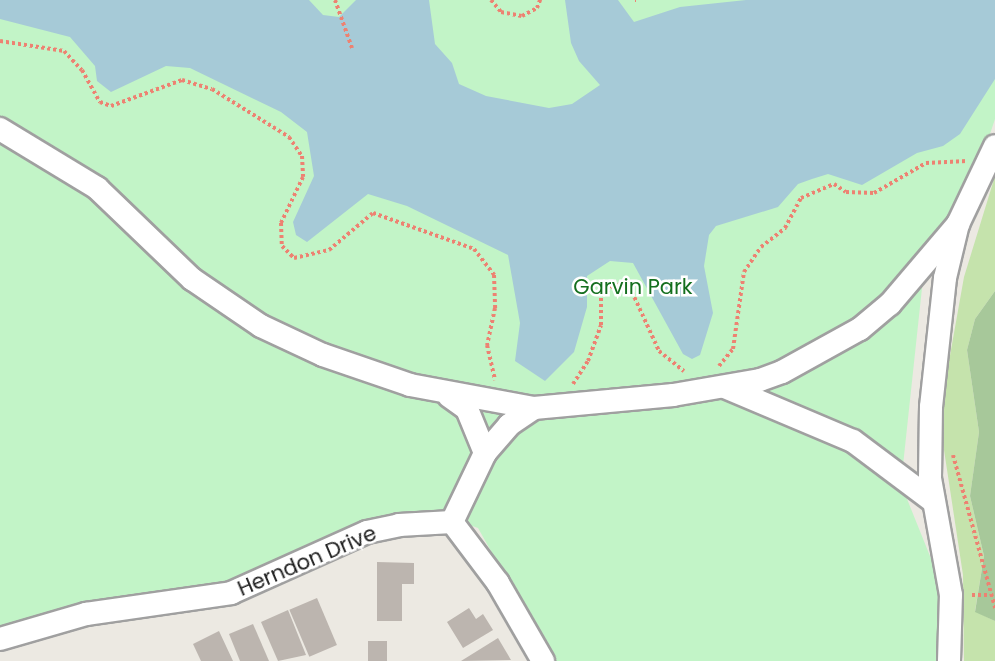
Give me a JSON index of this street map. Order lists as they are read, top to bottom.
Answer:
{
  "streets": {
    "street": ["Herndon Drive"]
  },
  "parks": ["Garvin Park"]
}
